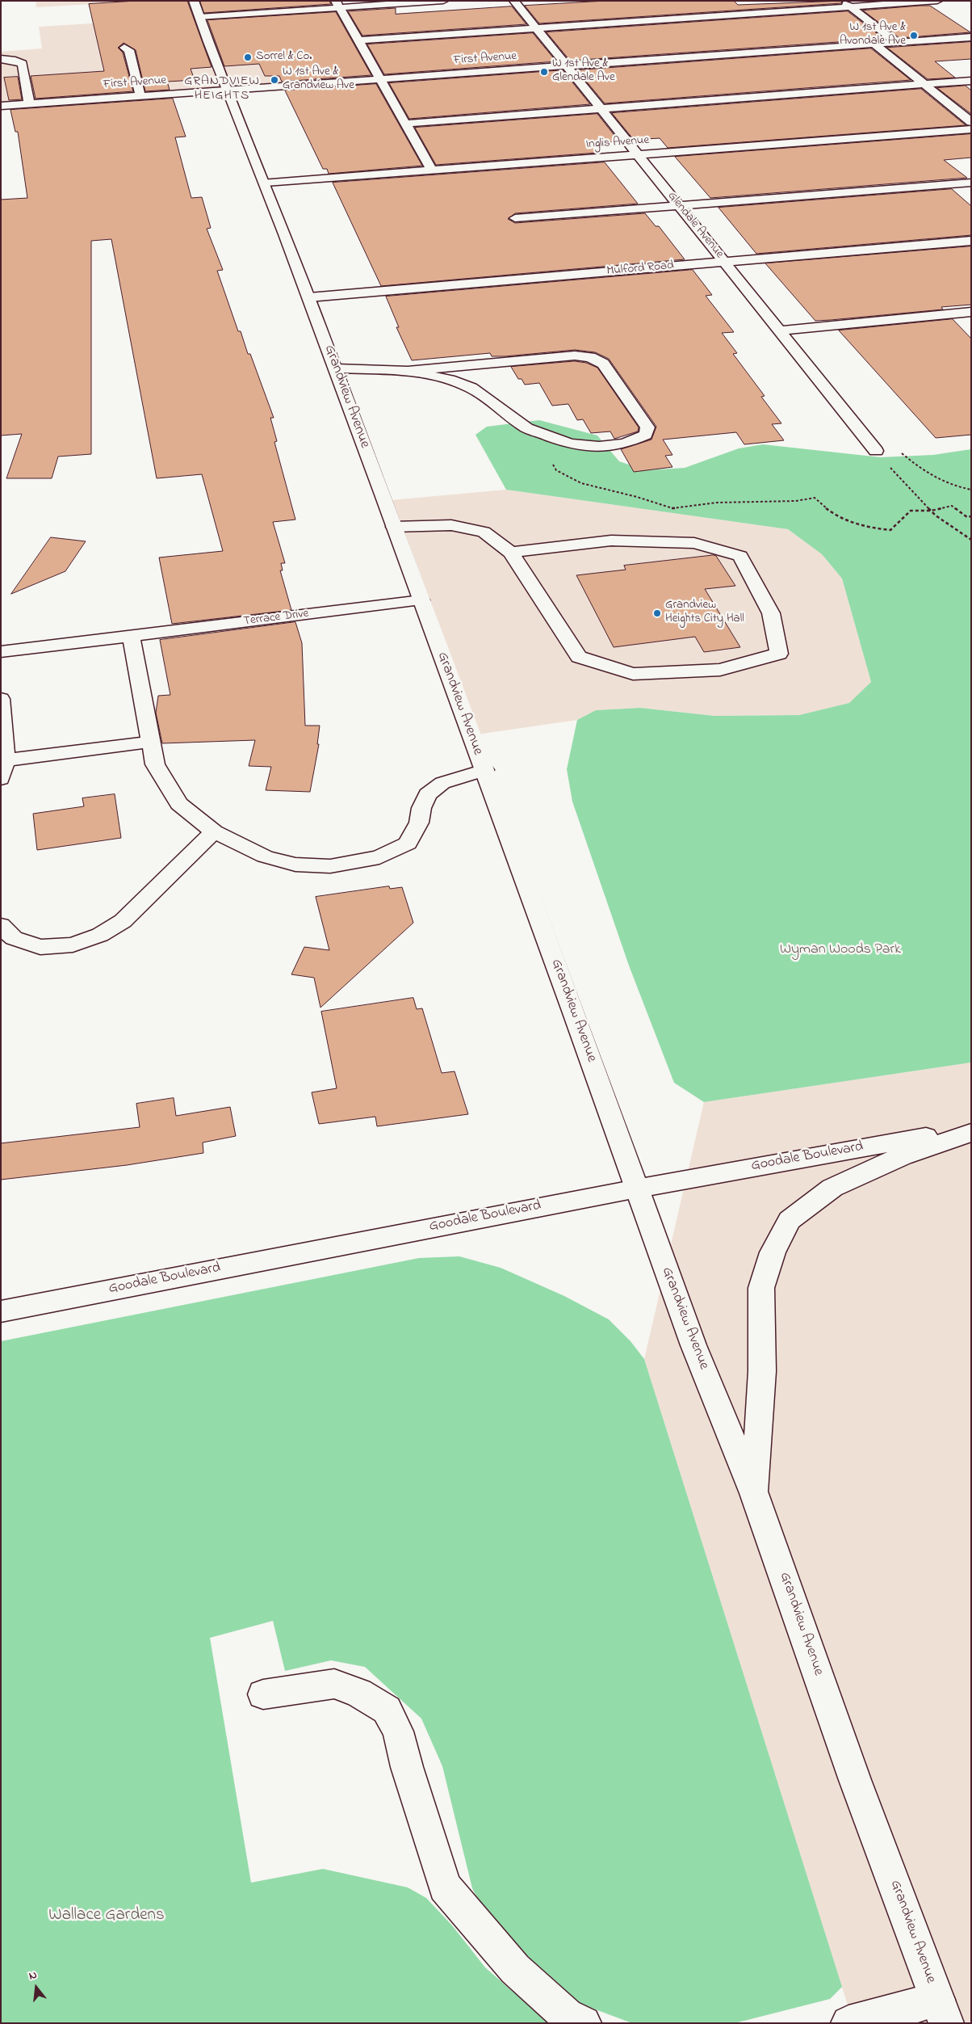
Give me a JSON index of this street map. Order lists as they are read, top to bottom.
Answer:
{
  "streets": {
    "street": [
      "First Avenue",
      "Inglis Avenue",
      "Glendale Avenue",
      "Mulford Road",
      "Grandview Avenue",
      "Terrace Drive",
      "Goodale Boulevard"
    ]
  },
  "crossings": [
    ["First Avenue", "Glendale Avenue"],
    ["First Avenue", "Grandview Avenue"],
    ["Inglis Avenue", "Glendale Avenue"],
    ["Inglis Avenue", "Grandview Avenue"],
    ["Glendale Avenue", "Mulford Road"],
    ["Mulford Road", "Grandview Avenue"],
    ["Grandview Avenue", "Terrace Drive"],
    ["Grandview Avenue", "Goodale Boulevard"]
  ],
  "districts": ["GRANDVIEW HEIGHTS"],
  "parks": ["Wyman Woods Park", "Wallace Gardens"],
  "places": [
    "W 1st Ave & Avondale Ave",
    "Sorrel & Co.",
    "W 1st Ave & Glendale Ave",
    "W 1st Ave & Grandview Ave",
    "Grandview Heights City Hall"
  ],
  "north": "top"
}
